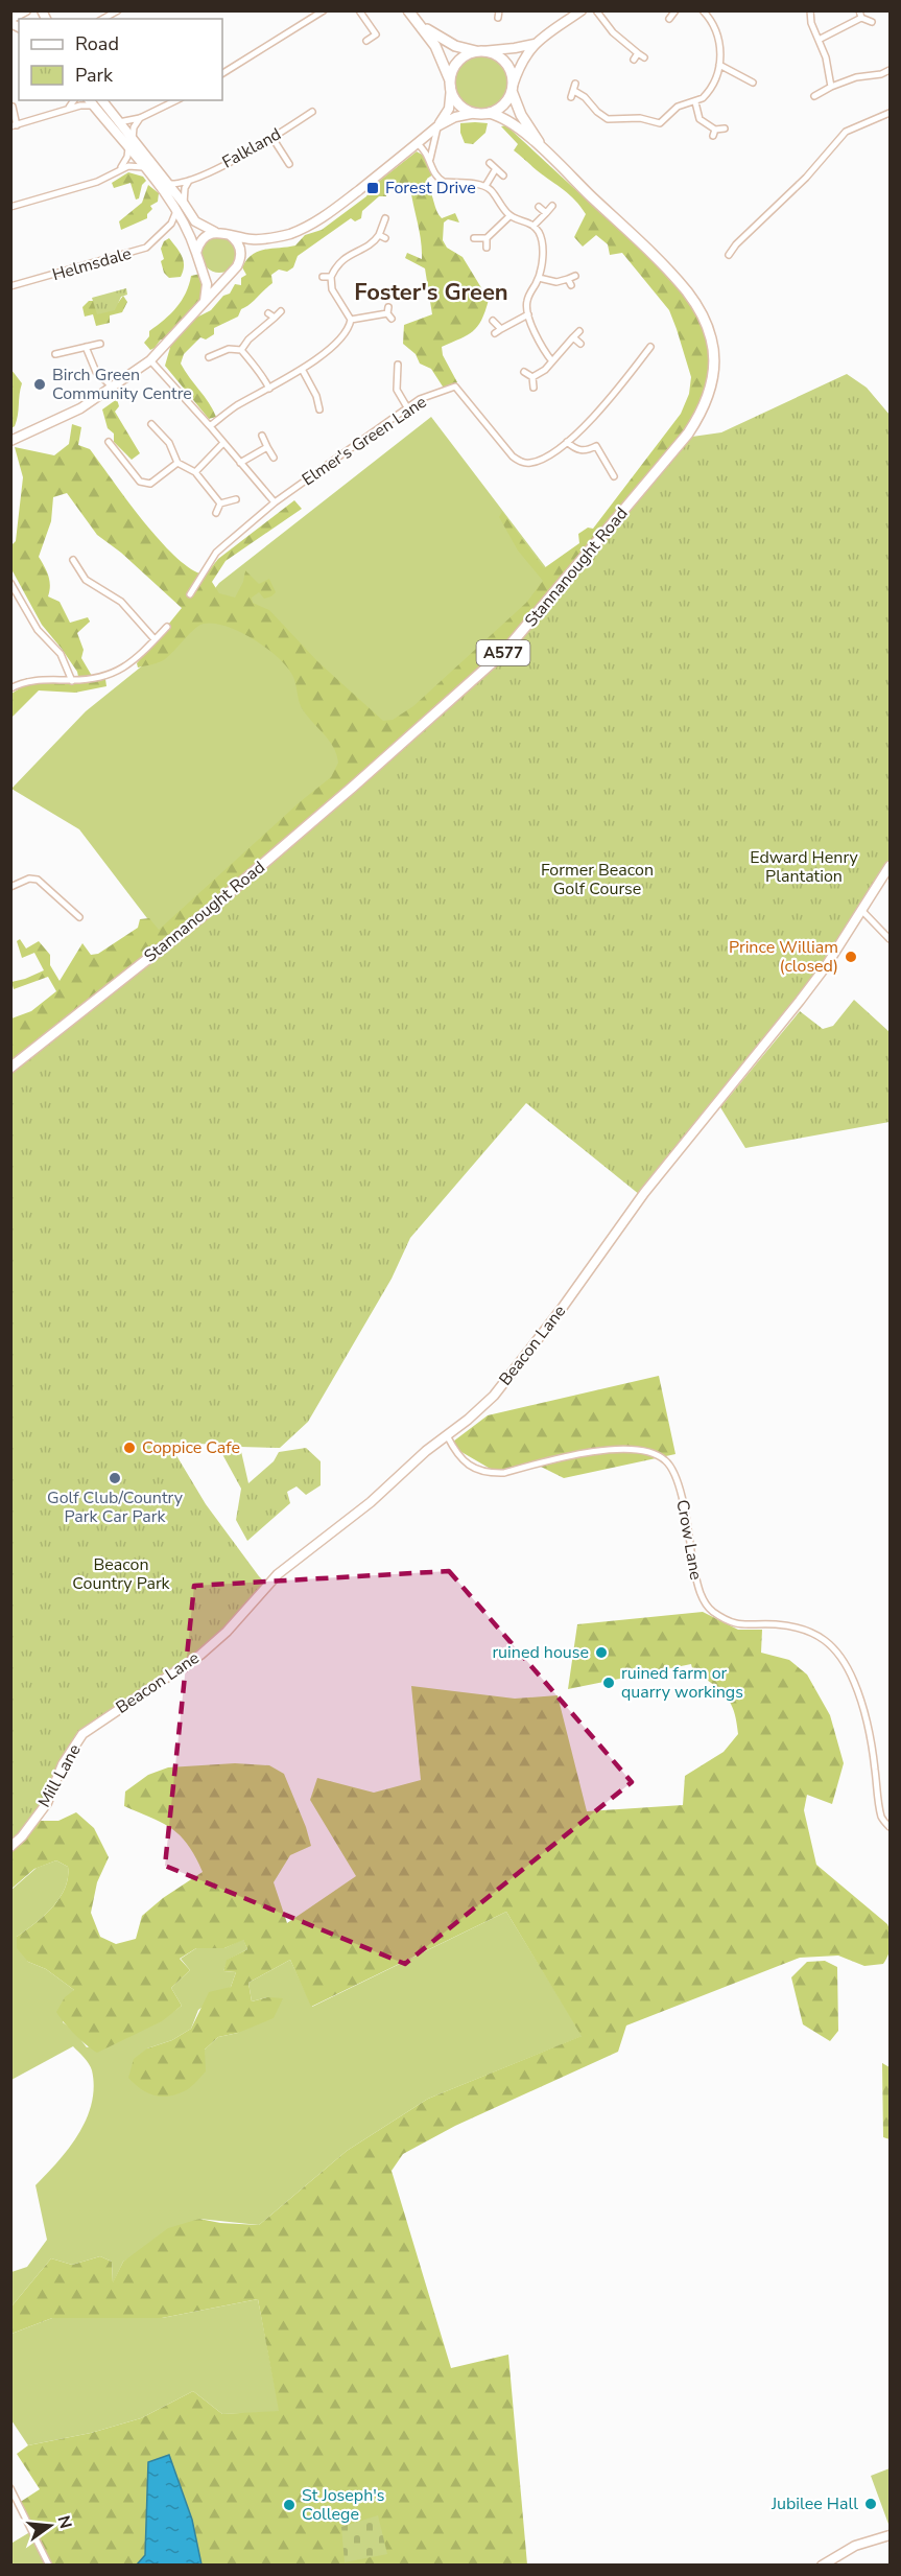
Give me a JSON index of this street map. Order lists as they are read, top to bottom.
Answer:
{
  "streets": {
    "main road": ["Stannanought Road", "A577"],
    "street": [
      "Falkland",
      "Helmsdale",
      "Elmer's Green Lane",
      "Beacon Lane",
      "Crow Lane",
      "Mill Lane"
    ]
  },
  "crossings": [
    ["Stannanought Road", "A577"],
    ["Beacon Lane", "Crow Lane"],
    ["Beacon Lane", "Mill Lane"]
  ],
  "districts": ["Foster's Green"],
  "parks": ["Edward Henry Plantation", "Former Beacon Golf Course", "Beacon Country Park"],
  "places": {
    "transit": ["Forest Drive"],
    "other": [
      "Birch Green Community Centre",
      "Prince William (closed)",
      "Coppice Cafe",
      "Golf Club/Country Park Car Park",
      "ruined house",
      "ruined farm or quarry workings",
      "Jubilee Hall",
      "St Joseph's College"
    ]
  },
  "legend": ["Road", "Park"],
  "north": "right"
}
